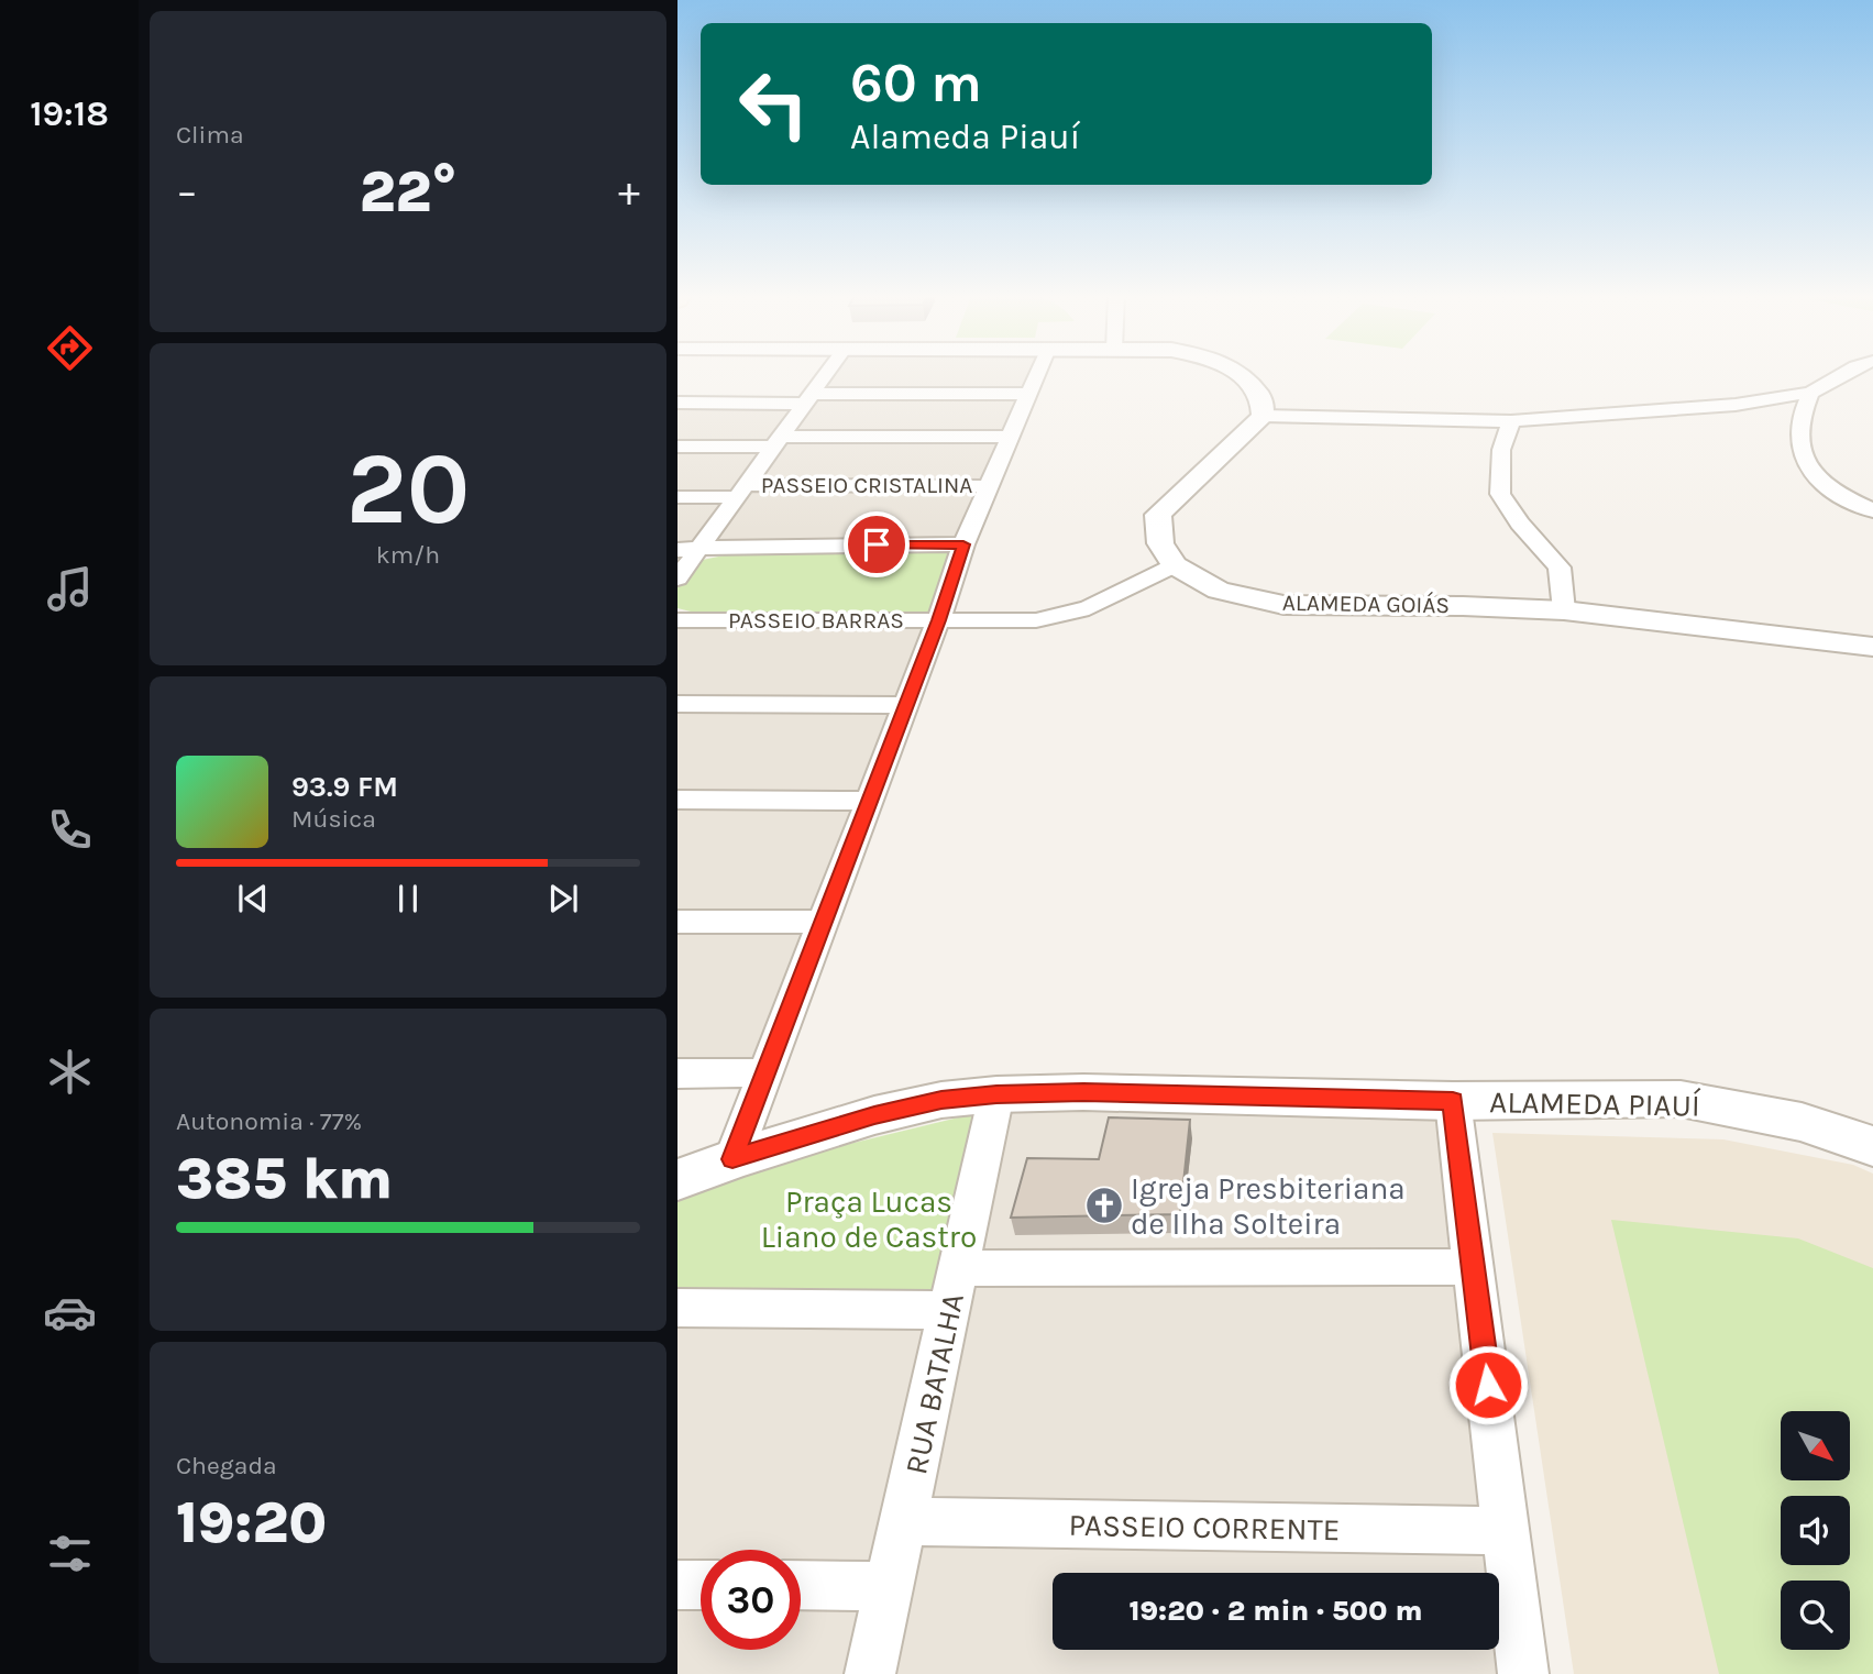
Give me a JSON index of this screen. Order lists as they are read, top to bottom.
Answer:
{
  "streets": {
    "street": [
      "PASSEIO CRISTALINA",
      "ALAMEDA GOIÁS",
      "PASSEIO BARRAS",
      "ALAMEDA PIAUÍ",
      "RUA BATALHA",
      "PASSEIO CORRENTE"
    ]
  },
  "crossings": [
    ["ALAMEDA GOIÁS", "PASSEIO BARRAS"],
    ["ALAMEDA PIAUÍ", "RUA BATALHA"],
    ["RUA BATALHA", "PASSEIO CORRENTE"]
  ],
  "parks": ["Praça Lucas Liano de Castro"],
  "places": {
    "church": ["Igreja Presbiteriana de Ilha Solteira"]
  },
  "north": "bottom right",
  "page": {
    "tabs": "19:18",
    "tile": [
      "Clima",
      ["20", "km/h"],
      ["Autonomia · 77%", "385 km"],
      ["Chegada", "19:20"]
    ],
    "turn": ["60 m", "Alameda Piauí"],
    "heat": ["−", "22°", "+"],
    "song": ["93.9 FM", "Música"],
    "limit": "30",
    "trip": "19:20 · 2 min · 500 m"
  }
}
